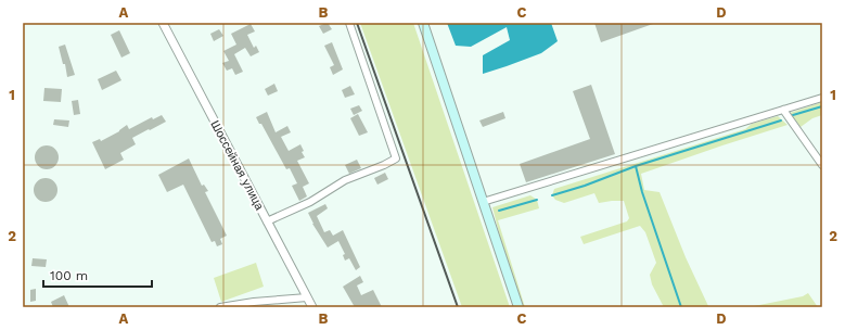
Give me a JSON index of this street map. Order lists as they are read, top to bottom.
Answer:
{
  "streets": {
    "street": ["Шоссейная улица"]
  },
  "scale_bar": "100 m",
  "grid": {
    "columns": [
      "A",
      "B",
      "C",
      "D"
    ],
    "rows": ["1", "2"]
  }
}
